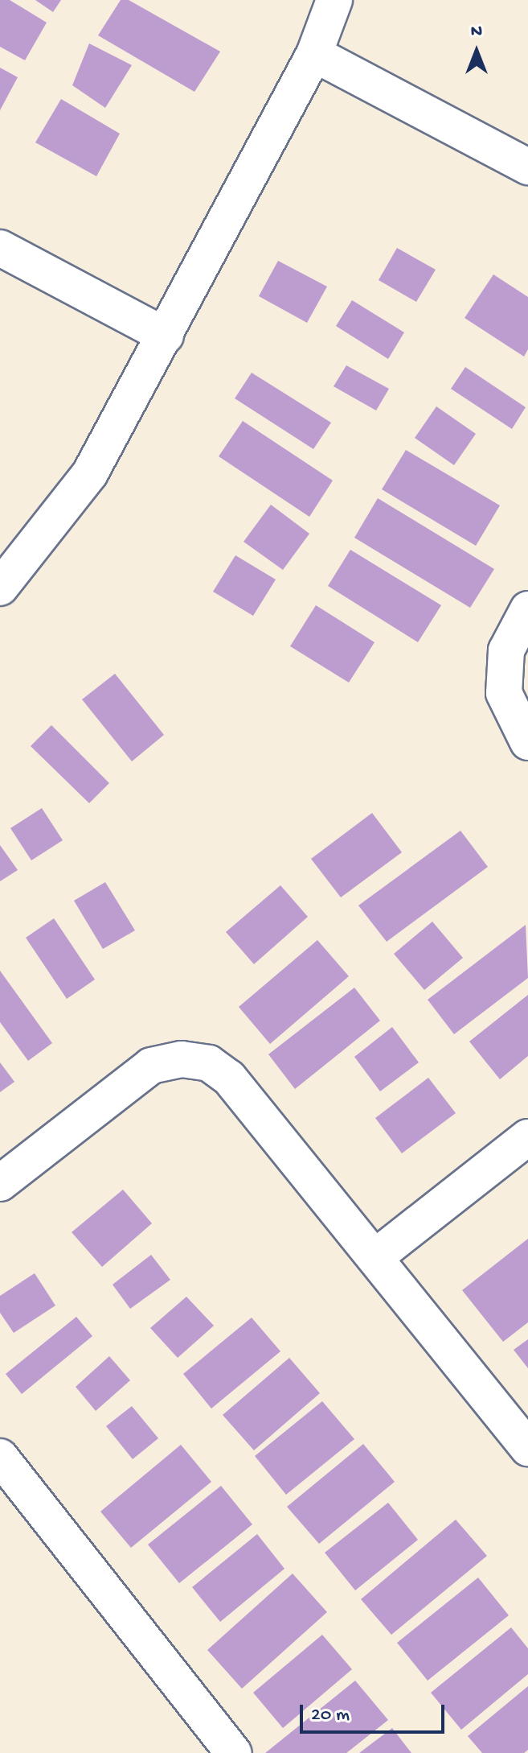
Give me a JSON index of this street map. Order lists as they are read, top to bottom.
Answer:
{
  "scale_bar": "20 m",
  "north": "top"
}
